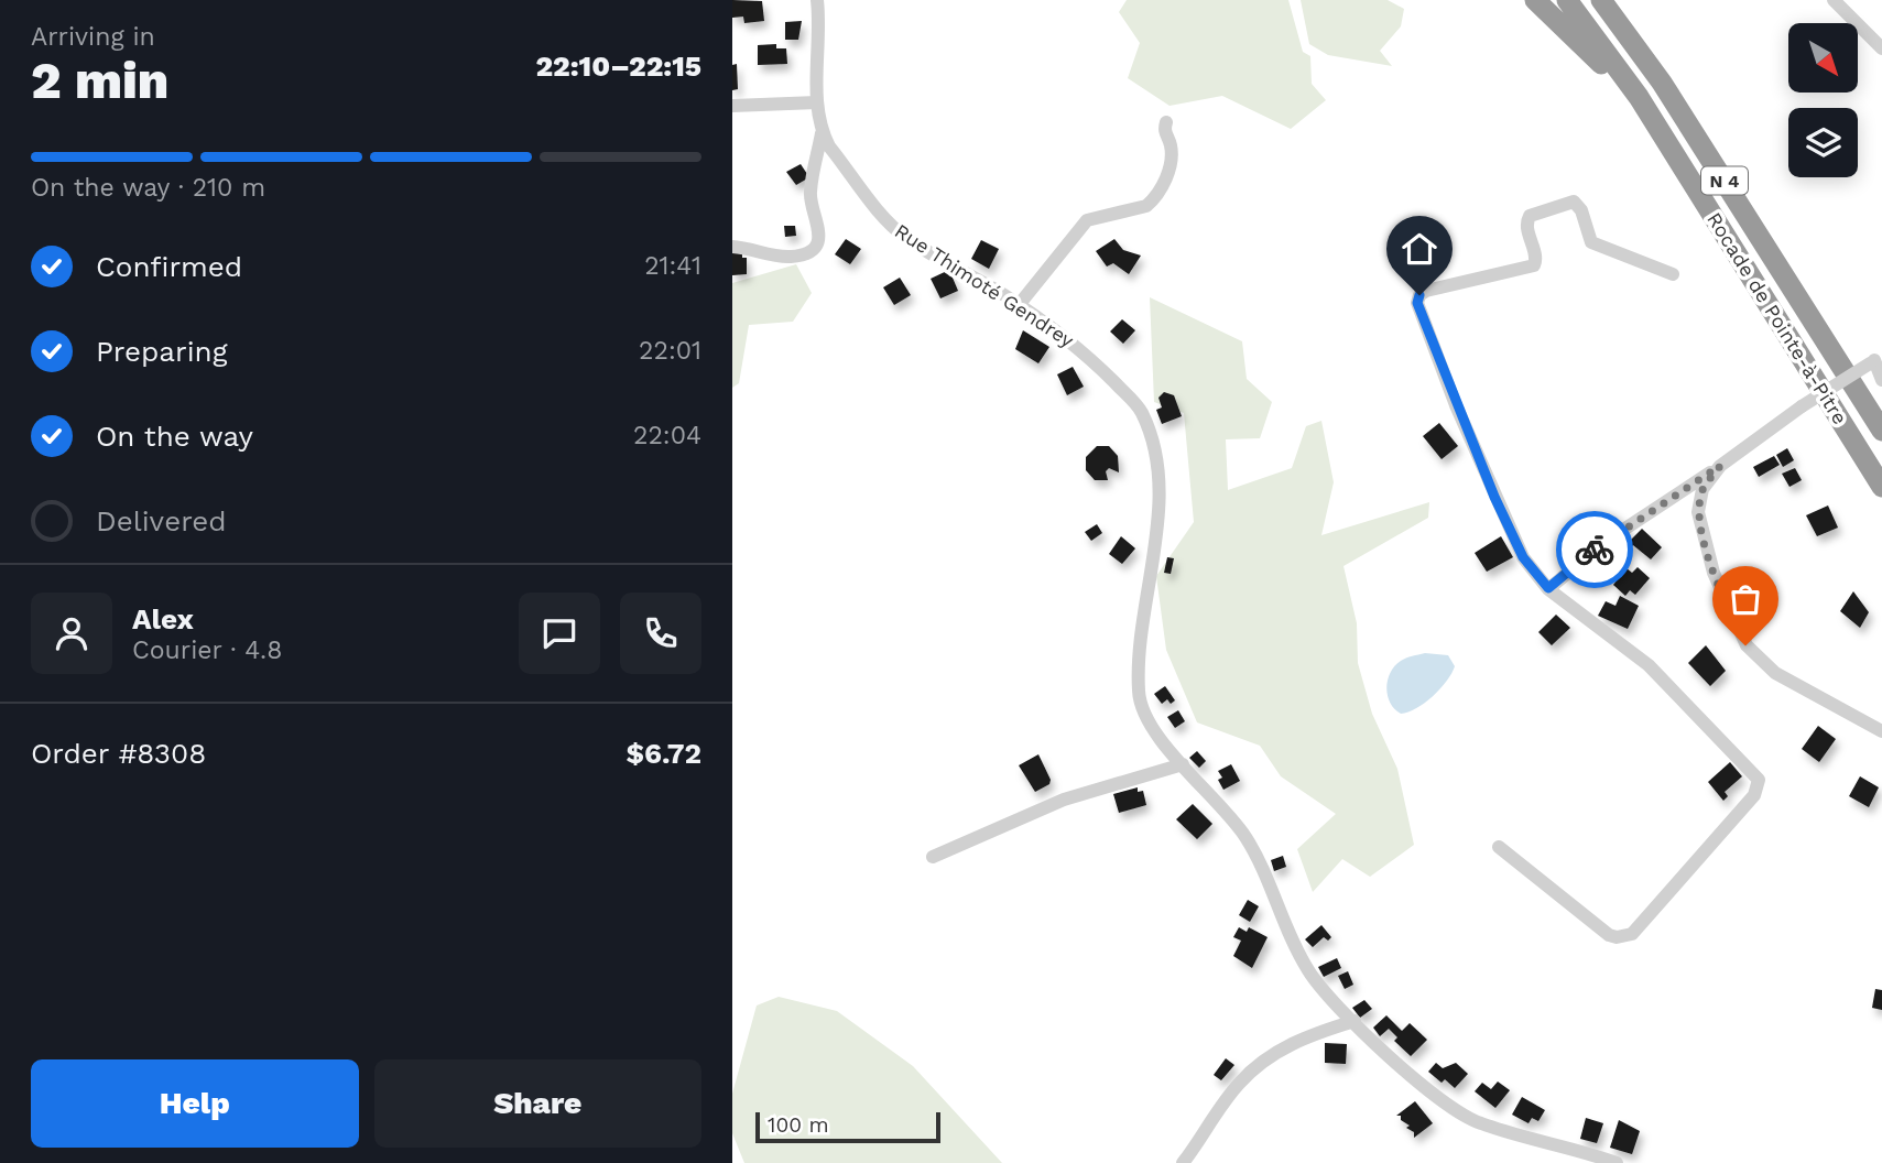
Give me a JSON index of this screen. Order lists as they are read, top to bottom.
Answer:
{
  "streets": {
    "highway": ["N 4", "Rocade de Pointe-à-Pitre"],
    "street": ["Rue Thimoté Gendrey"]
  },
  "scale_bar": "100 m",
  "north": "bottom right",
  "page": {
    "heading": ["2 min", "Arriving in", "22:10–22:15"],
    "panel": [
      "Alex",
      "Courier · 4.8",
      "Order #8308",
      "$6.72"
    ],
    "bar": "On the way · 210 m",
    "list": [
      ["Confirmed", "21:41"],
      ["Preparing", "22:01"],
      ["On the way", "22:04"],
      "Delivered"
    ],
    "buttons": ["Help", "Share"],
    "scale": "100 m"
  }
}
